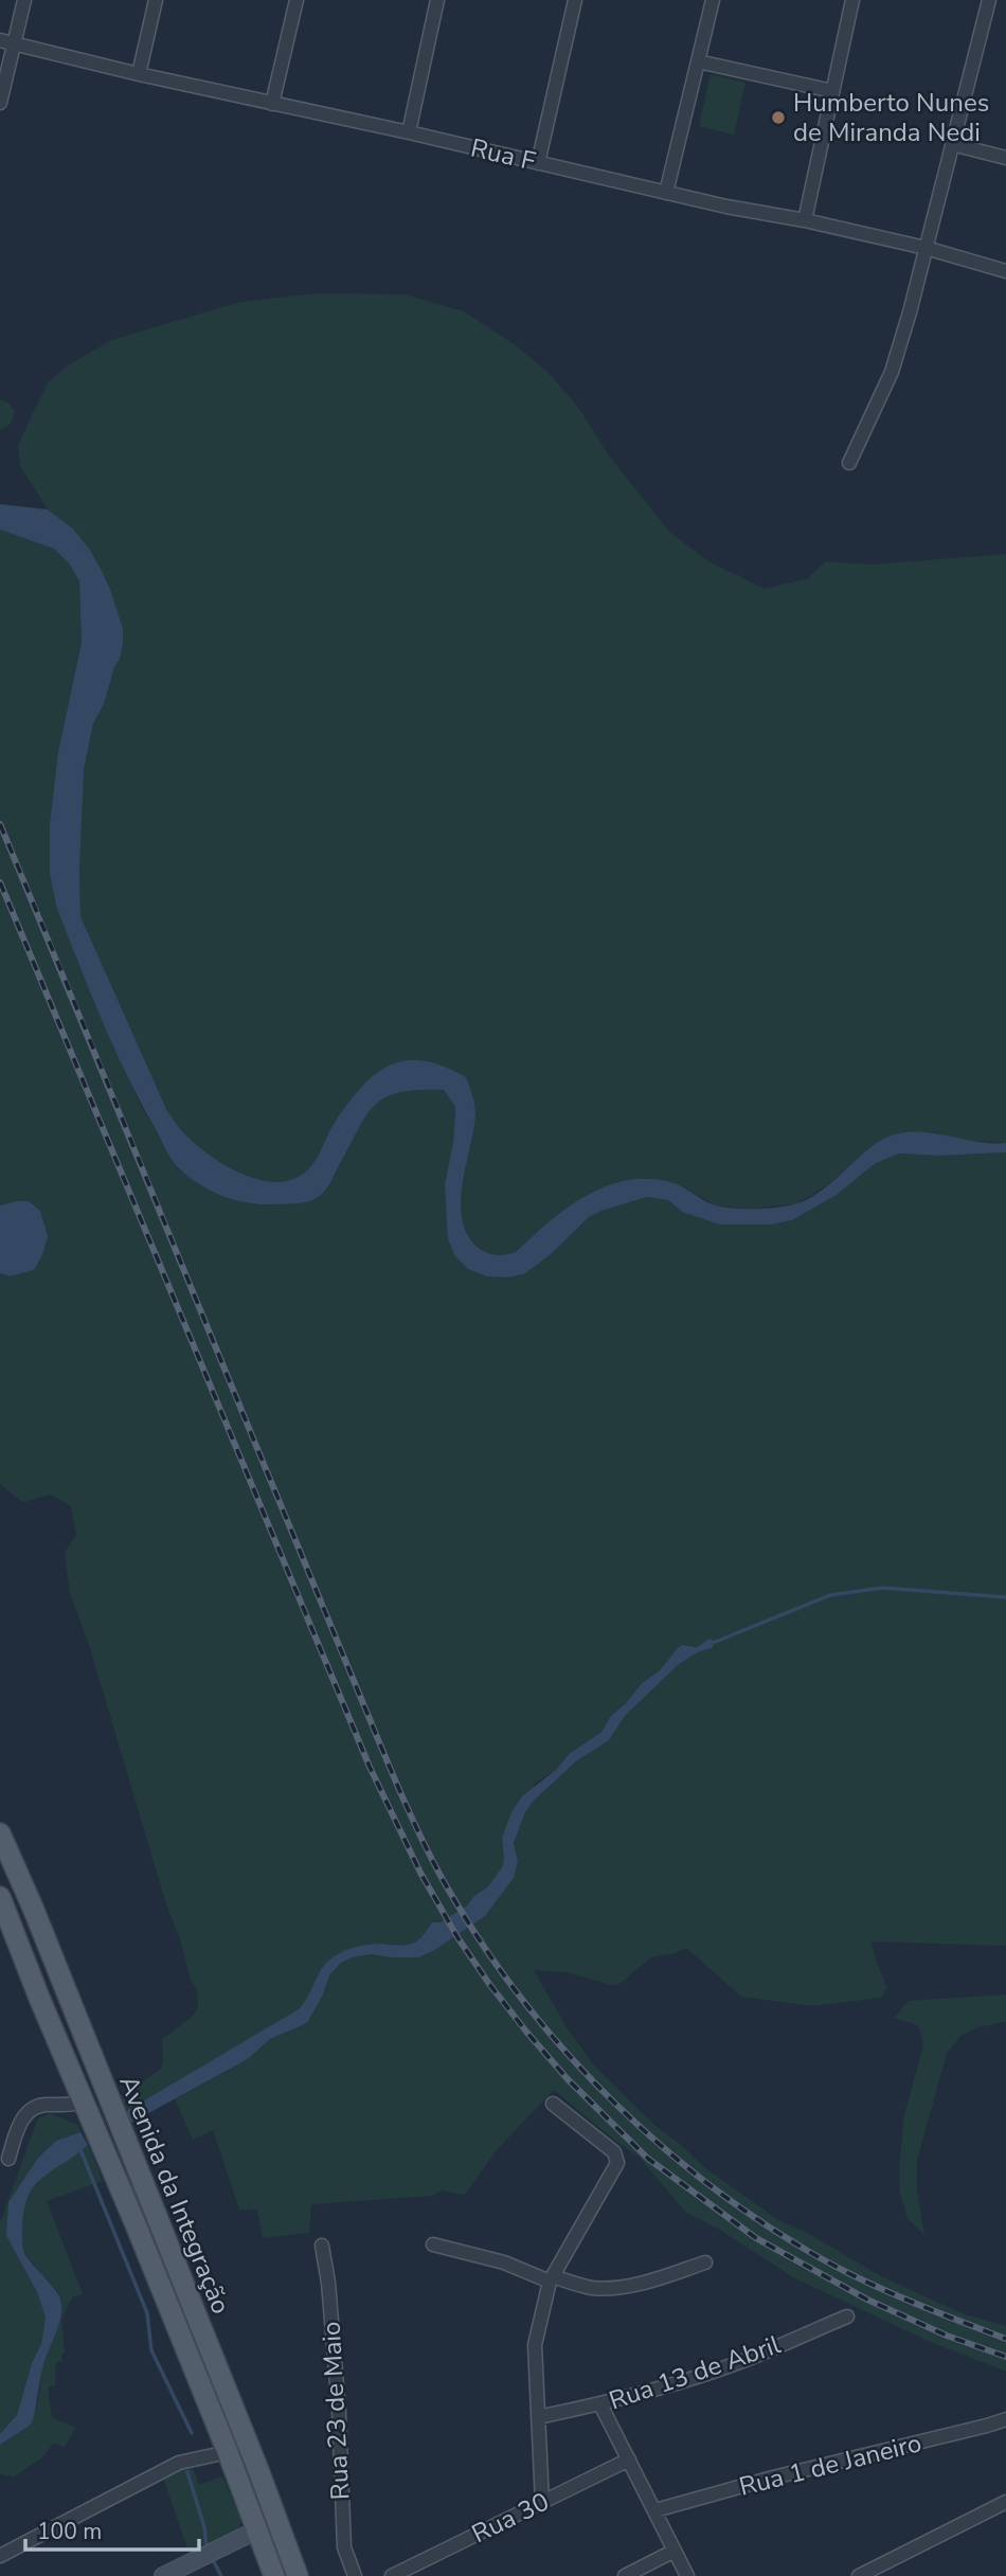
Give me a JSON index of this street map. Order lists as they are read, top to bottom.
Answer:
{
  "streets": {
    "main road": ["Avenida da Integração"],
    "street": [
      "Rua F",
      "Rua 13 de Abril",
      "Rua 23 de Maio",
      "Rua 1 de Janeiro",
      "Rua 30"
    ]
  },
  "places": ["Humberto Nunes de Miranda Nedi"],
  "scale_bar": "100 m"
}
